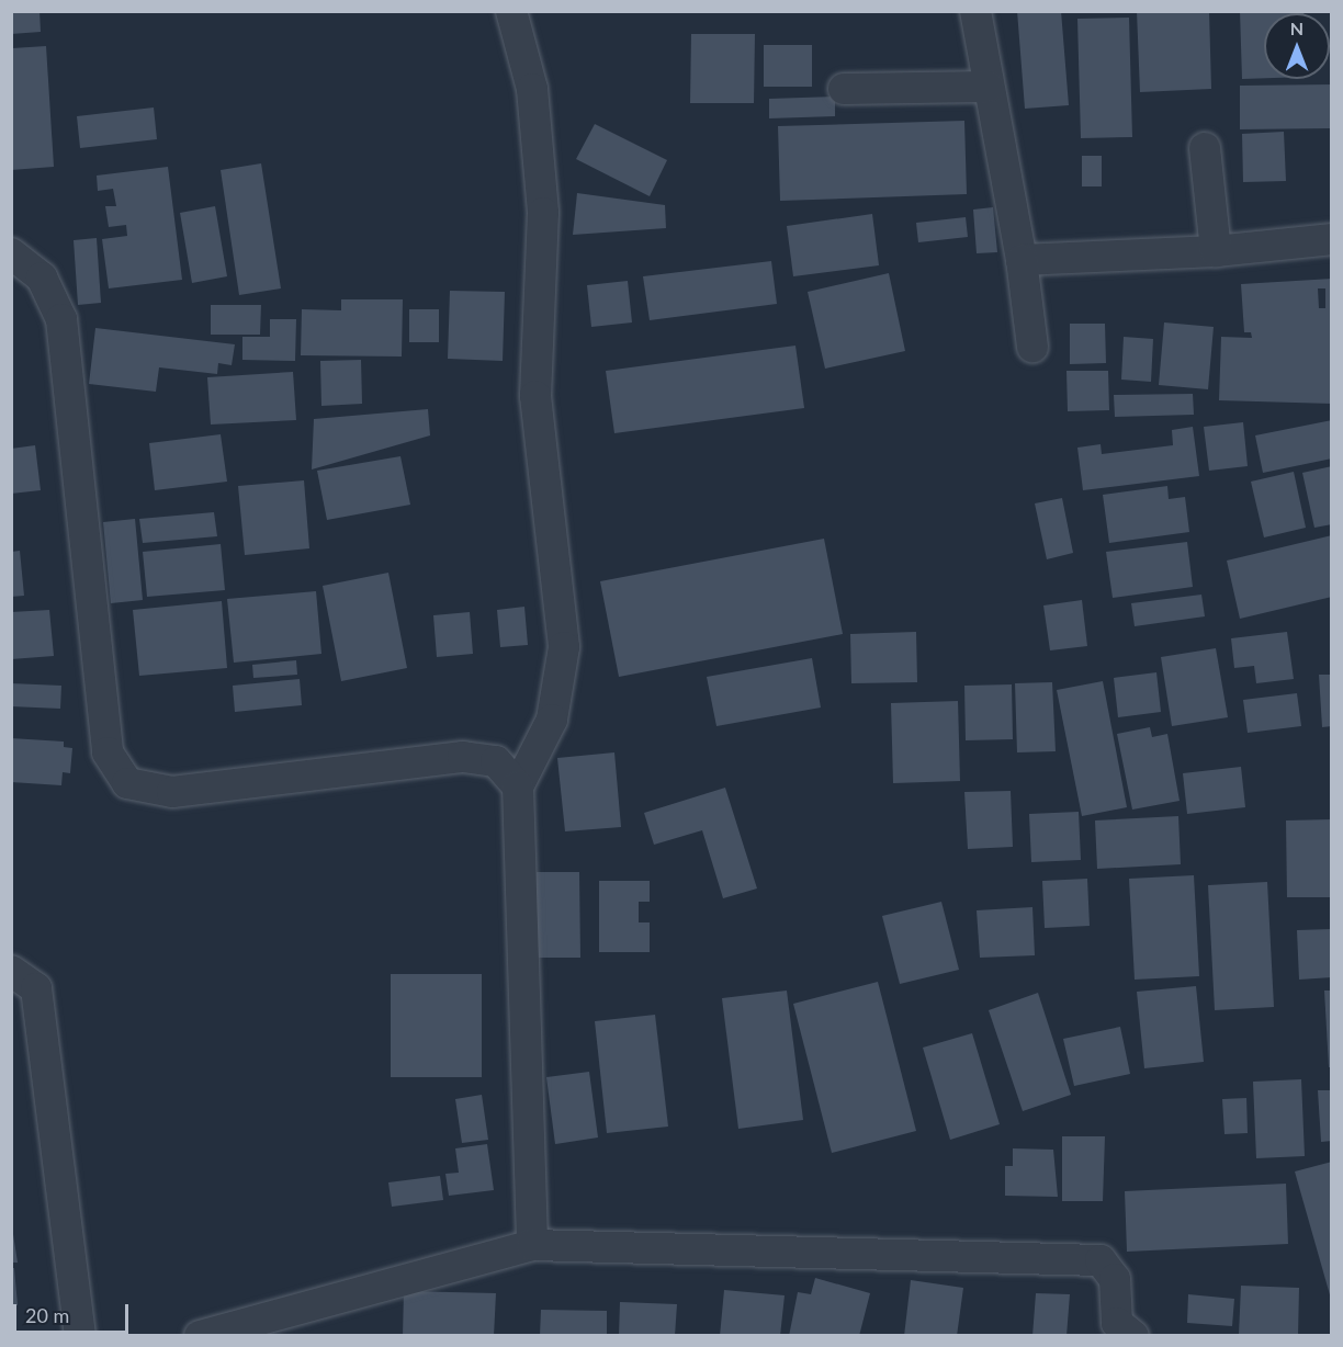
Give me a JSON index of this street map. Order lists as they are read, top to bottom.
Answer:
{
  "scale_bar": "20 m",
  "north": "top"
}
